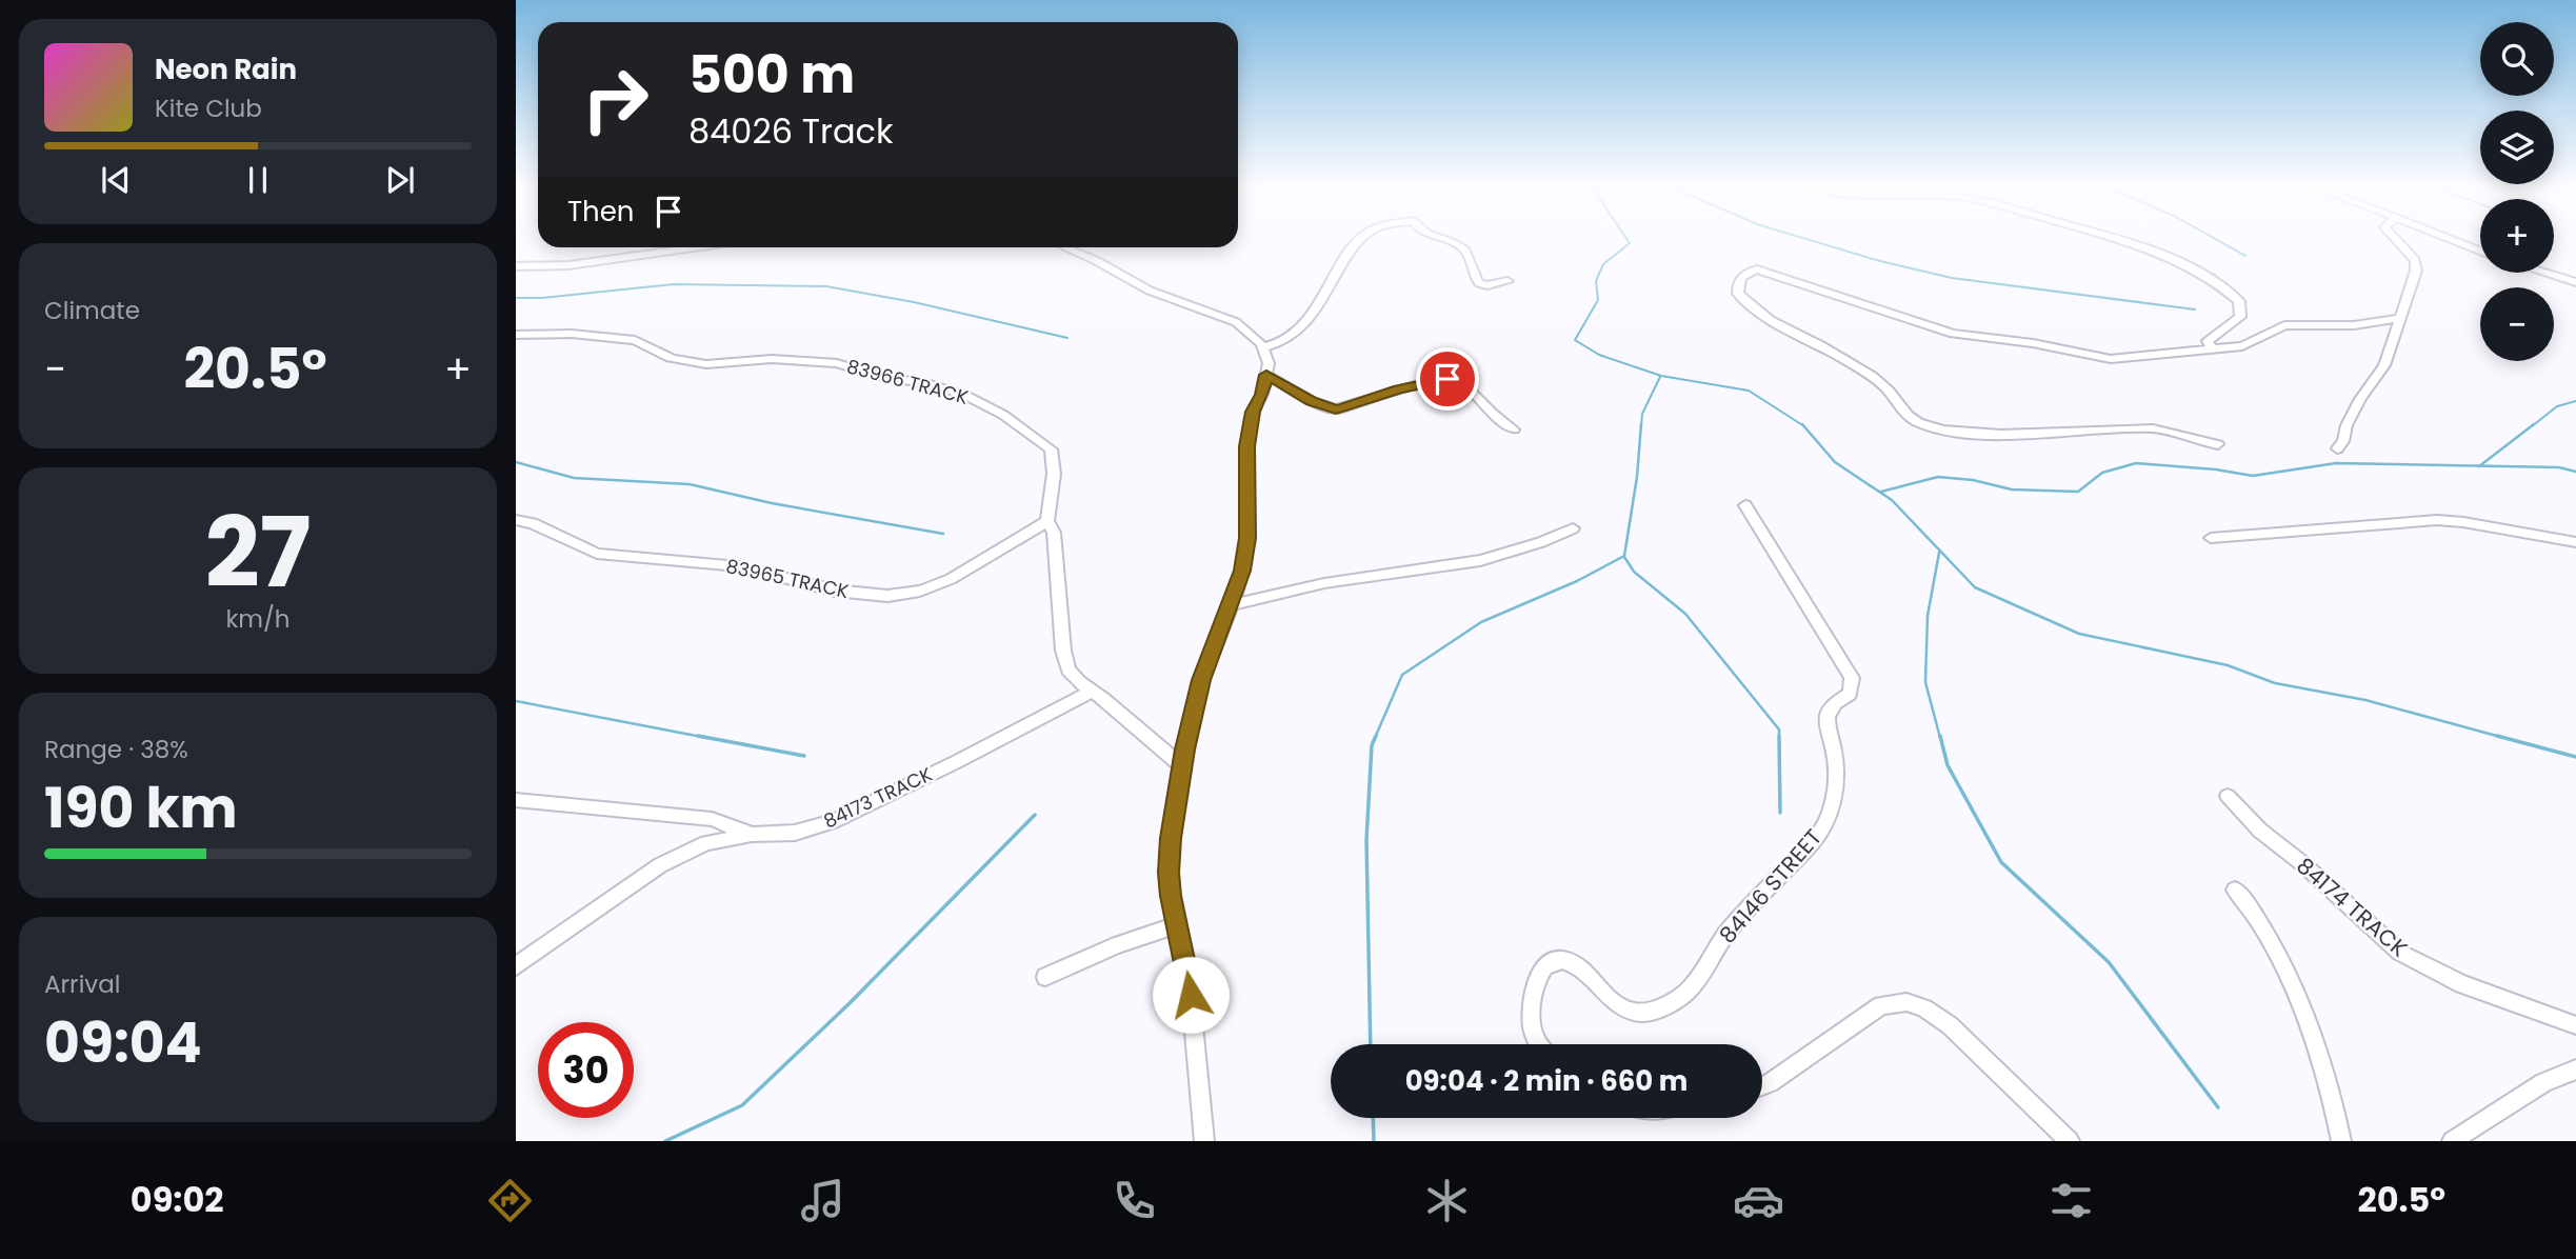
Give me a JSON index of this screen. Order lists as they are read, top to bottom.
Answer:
{
  "streets": {
    "street": [
      "83966 TRACK",
      "83965 TRACK",
      "84173 TRACK",
      "84146 STREET",
      "84174 TRACK"
    ]
  },
  "crossings": [
    ["83966 TRACK", "83965 TRACK"],
    ["83966 TRACK", "84173 TRACK"]
  ],
  "page": {
    "map_buttons": ["+", "−"],
    "turn": ["500 m", "84026 Track"],
    "song": ["Neon Rain", "Kite Club"],
    "then": "Then",
    "tile": [
      "Climate",
      ["27", "km/h"],
      ["Range · 38%", "190 km"],
      ["Arrival", "09:04"]
    ],
    "heat": ["−", "20.5°", "+"],
    "limit": "30",
    "trip": "09:04 · 2 min · 660 m",
    "tabs": ["09:02", "20.5°"]
  }
}
